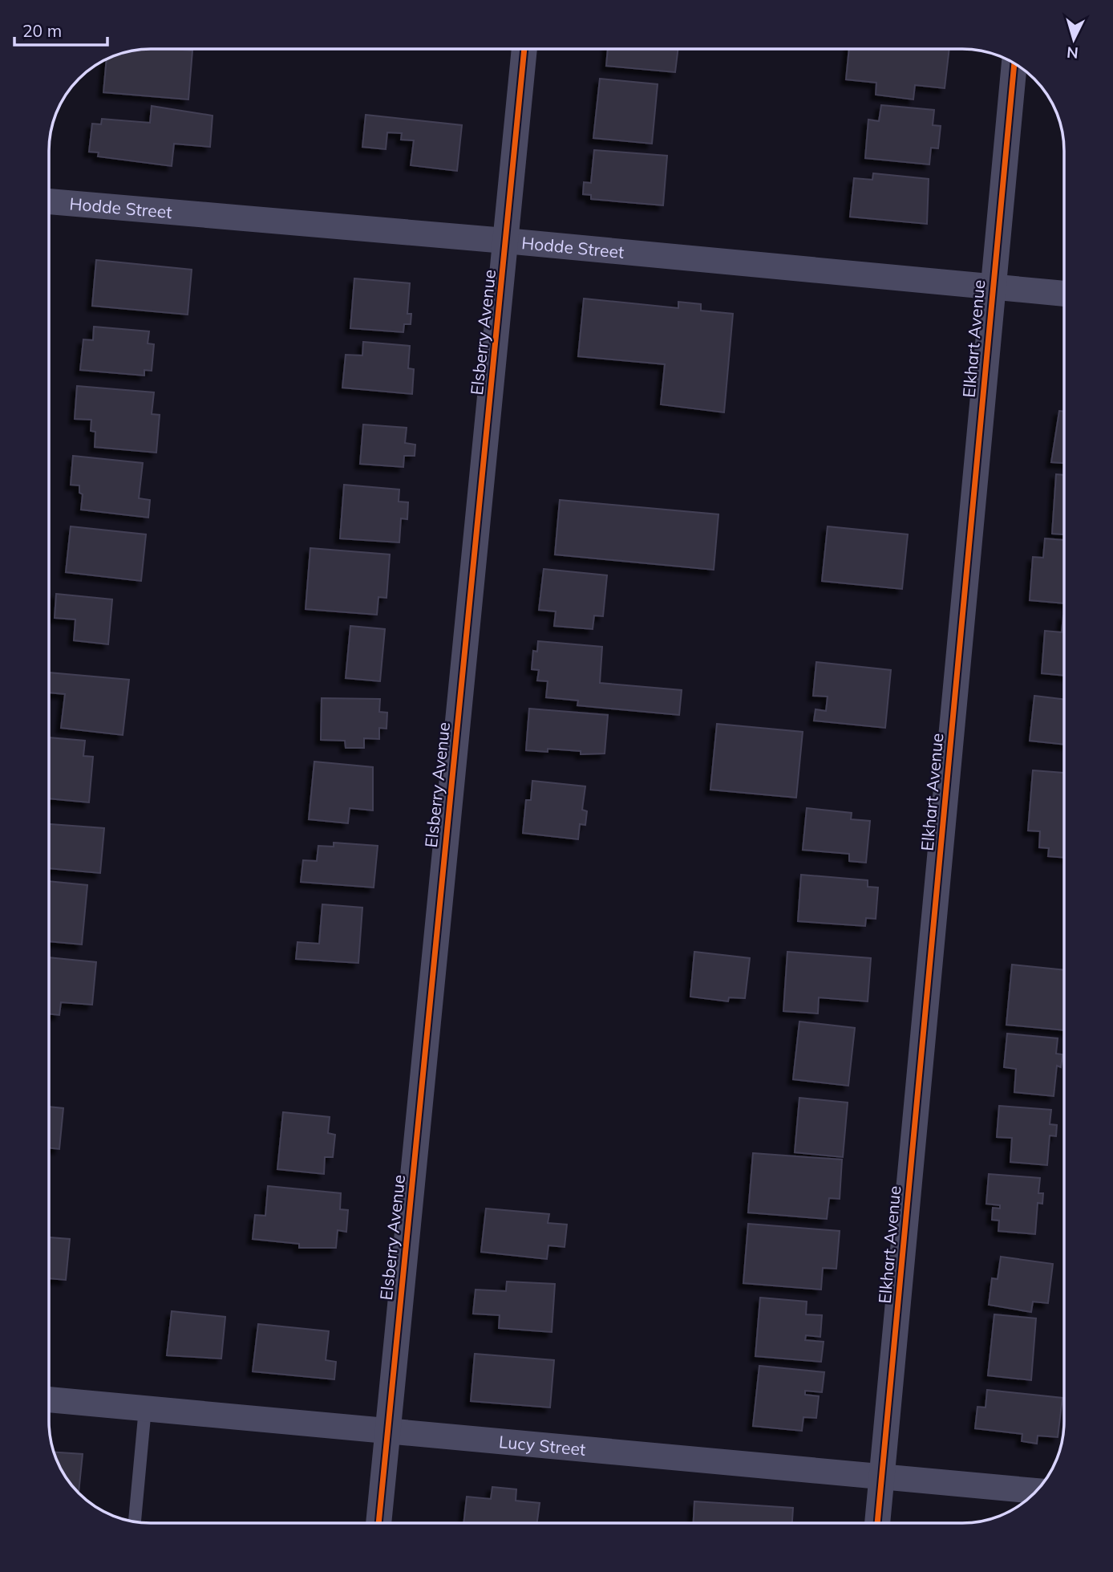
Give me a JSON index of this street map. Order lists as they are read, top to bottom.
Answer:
{
  "streets": {
    "street": [
      "Hodde Street",
      "Elsberry Avenue",
      "Elkhart Avenue",
      "Lucy Street"
    ]
  },
  "crossings": [
    ["Hodde Street", "Elsberry Avenue"],
    ["Hodde Street", "Elkhart Avenue"],
    ["Elsberry Avenue", "Lucy Street"],
    ["Elkhart Avenue", "Lucy Street"]
  ],
  "scale_bar": "20 m",
  "north": "bottom"
}
